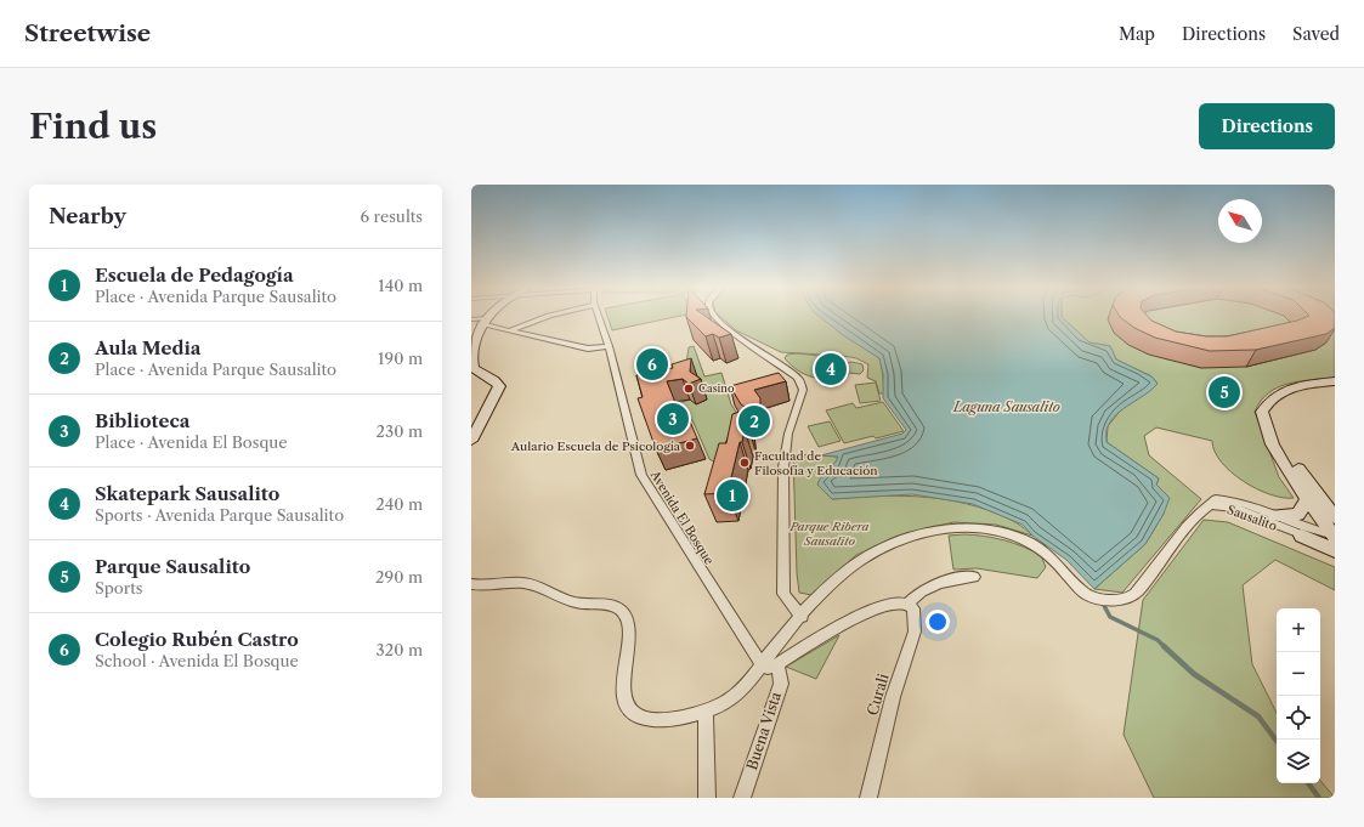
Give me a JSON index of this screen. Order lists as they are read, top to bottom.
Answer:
{
  "streets": {
    "street": [
      "Avenida El Bosque",
      "Sausalito",
      "Curali",
      "Buena Vista"
    ]
  },
  "water": ["Laguna Sausalito"],
  "parks": ["Parque Ribera Sausalito"],
  "places": ["Casino", "Aulario Escuela de Psicología", "Facultad de Filosofía y Educación"],
  "north": "top left",
  "page": {
    "header": "Streetwise",
    "nav": ["Map", "Directions", "Saved"],
    "buttons": "Directions",
    "title": "Find us",
    "heading": ["Nearby", "6 results"],
    "list": [
      {
        "mark": "1",
        "name": "Escuela de Pedagogía",
        "note": "Place · Avenida Parque Sausalito",
        "value": "140 m"
      },
      {
        "mark": "2",
        "name": "Aula Media",
        "note": "Place · Avenida Parque Sausalito",
        "value": "190 m"
      },
      {
        "mark": "3",
        "name": "Biblioteca",
        "note": "Place · Avenida El Bosque",
        "value": "230 m"
      },
      {
        "mark": "4",
        "name": "Skatepark Sausalito",
        "note": "Sports · Avenida Parque Sausalito",
        "value": "240 m"
      },
      {
        "mark": "5",
        "name": "Parque Sausalito",
        "note": "Sports",
        "value": "290 m"
      },
      {
        "mark": "6",
        "name": "Colegio Rubén Castro",
        "note": "School · Avenida El Bosque",
        "value": "320 m"
      }
    ],
    "pins": [
      "6",
      "4",
      "5",
      "3",
      "2",
      "1"
    ],
    "map_buttons": ["+", "−"]
  }
}
